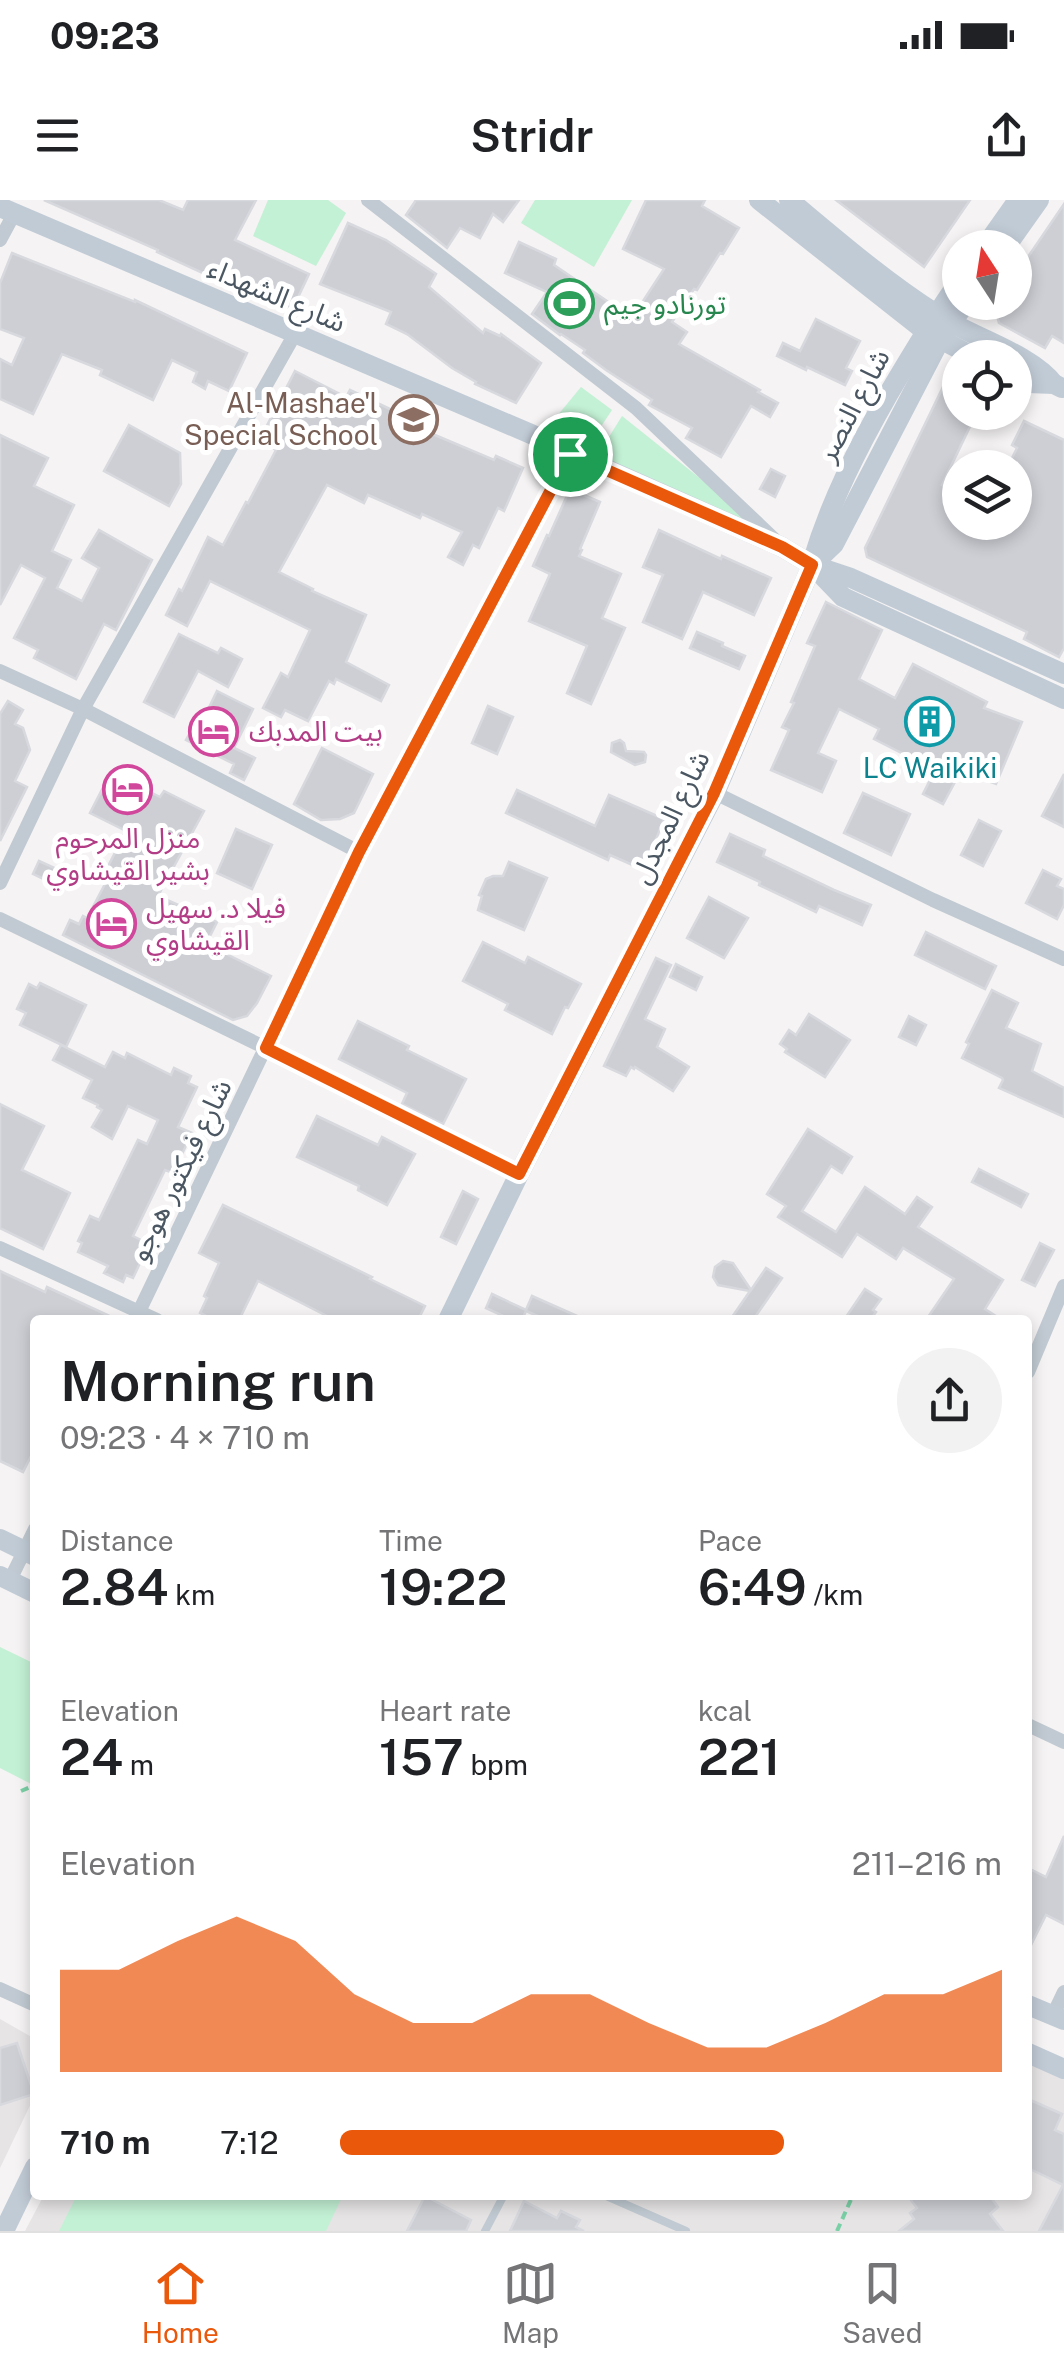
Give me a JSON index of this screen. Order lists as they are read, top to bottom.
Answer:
{
  "streets": {
    "main road": ["شارع الشهداء", "شارع المجدل"],
    "street": ["شارع فيكتور هوجو"]
  },
  "crossings": [
    ["شارع الشهداء", "شارع فيكتور هوجو"]
  ],
  "places": {
    "sports": ["تورنادو جيم"],
    "school or university": ["Al-Mashae'l Special School"],
    "building": ["LC Waikiki"],
    "hotel": ["بيت المدبك", "منزل المرحوم بشير القيشاوي", "فيلا د. سهيل القيشاوي"]
  },
  "north": "top",
  "page": {
    "status": "09:23",
    "header": "Stridr",
    "heading": ["Morning run", "09:23 · 4 × 710 m"],
    "stats": [
      ["Distance", "2.84 km"],
      ["Time", "19:22"],
      ["Pace", "6:49 /km"],
      ["Elevation", "24 m"],
      ["Heart rate", "157 bpm"],
      ["kcal", "221"]
    ],
    "chart": ["Elevation", "211–216 m"],
    "list": [
      {
        "name": "710 m",
        "note": "7:12"
      }
    ],
    "tabs": ["Home", "Map", "Saved"]
  }
}
